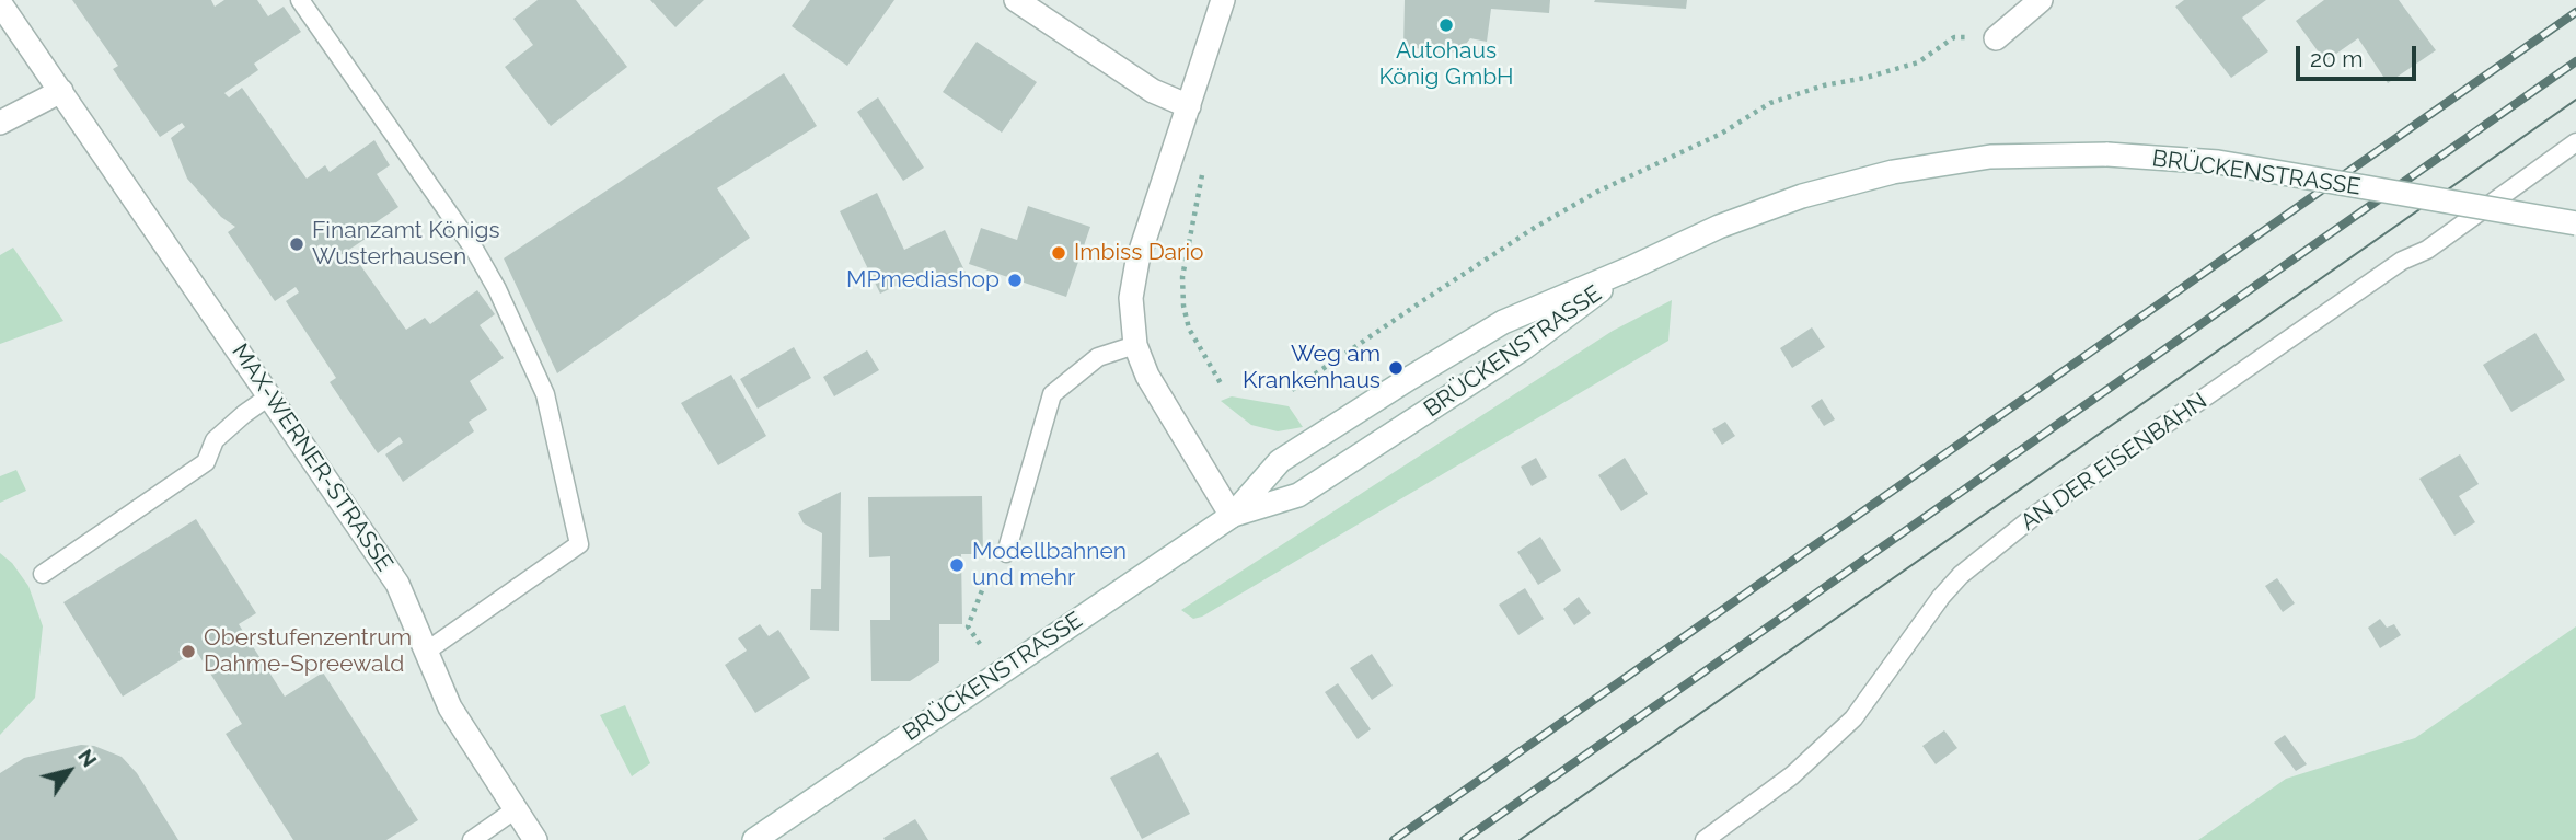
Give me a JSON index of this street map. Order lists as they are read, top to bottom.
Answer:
{
  "streets": {
    "main road": ["BRÜCKENSTRASSE", "MAX-WERNER-STRASSE"],
    "lane": ["AN DER EISENBAHN"]
  },
  "places": [
    "Autohaus König GmbH",
    "Finanzamt Königs Wusterhausen",
    "Imbiss Dario",
    "MPmediashop",
    "Weg am Krankenhaus",
    "Modellbahnen und mehr",
    "Oberstufenzentrum Dahme-Spreewald"
  ],
  "scale_bar": "20 m",
  "north": "top right"
}
